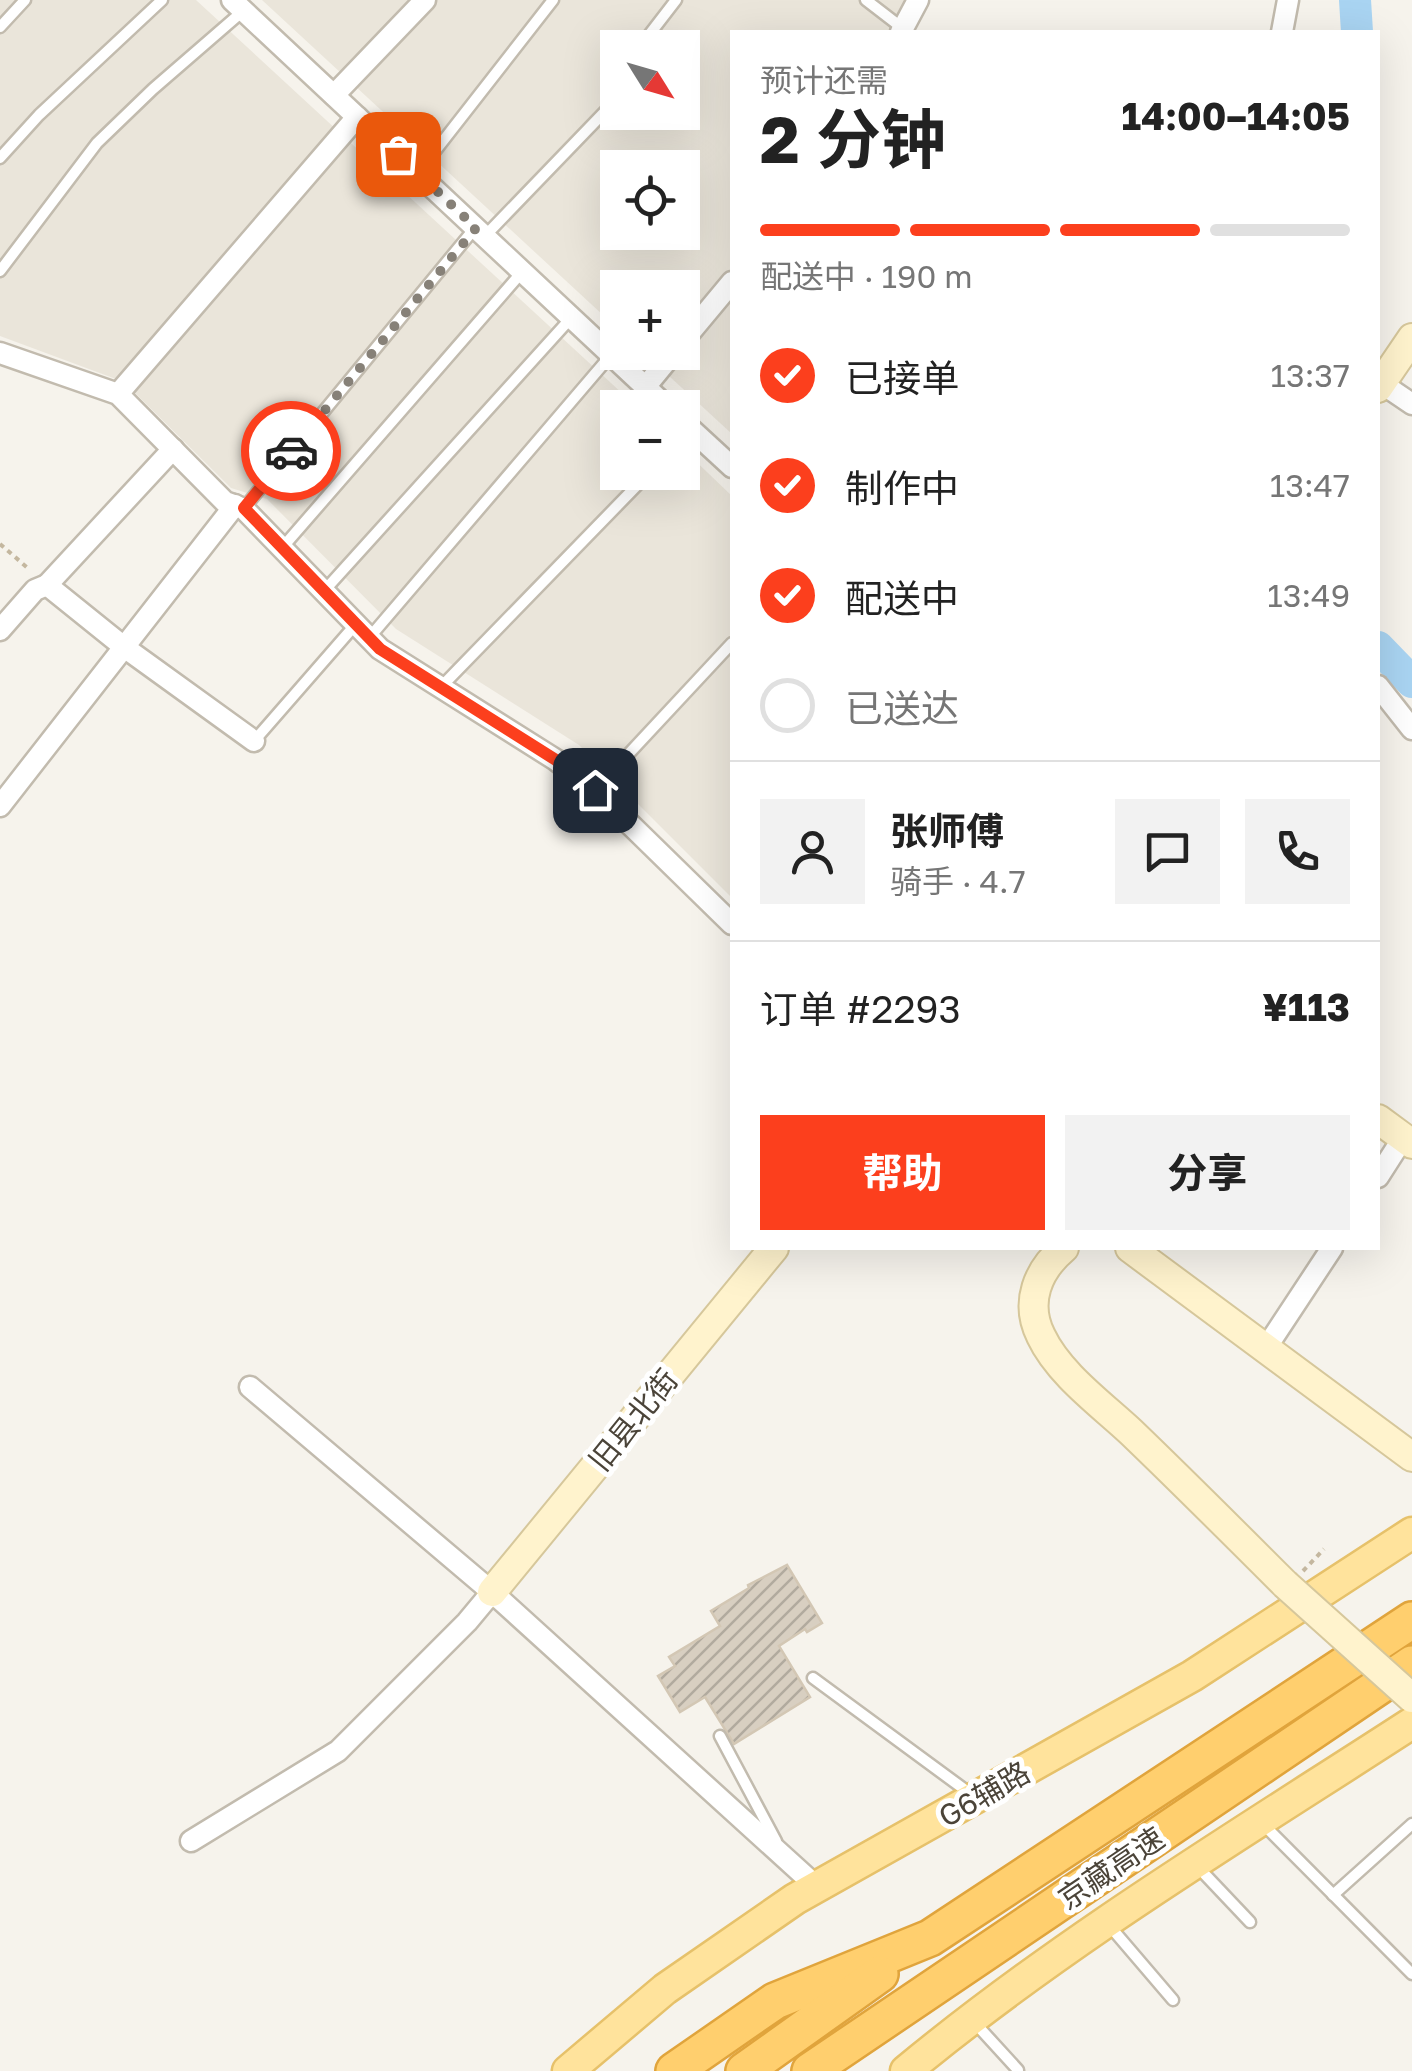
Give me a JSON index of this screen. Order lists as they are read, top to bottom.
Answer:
{
  "streets": {
    "highway": ["京藏高速"],
    "main road": ["旧县北街", "G6辅路"]
  },
  "north": "bottom right",
  "page": {
    "map_buttons": ["+", "−"],
    "heading": ["2 分钟", "预计还需", "14:00–14:05"],
    "panel": [
      "张师傅",
      "骑手 · 4.7",
      "订单 #2293",
      "¥113"
    ],
    "bar": "配送中 · 190 m",
    "list": [
      ["已接单", "13:37"],
      ["制作中", "13:47"],
      ["配送中", "13:49"],
      "已送达"
    ],
    "buttons": ["帮助", "分享"]
  }
}
